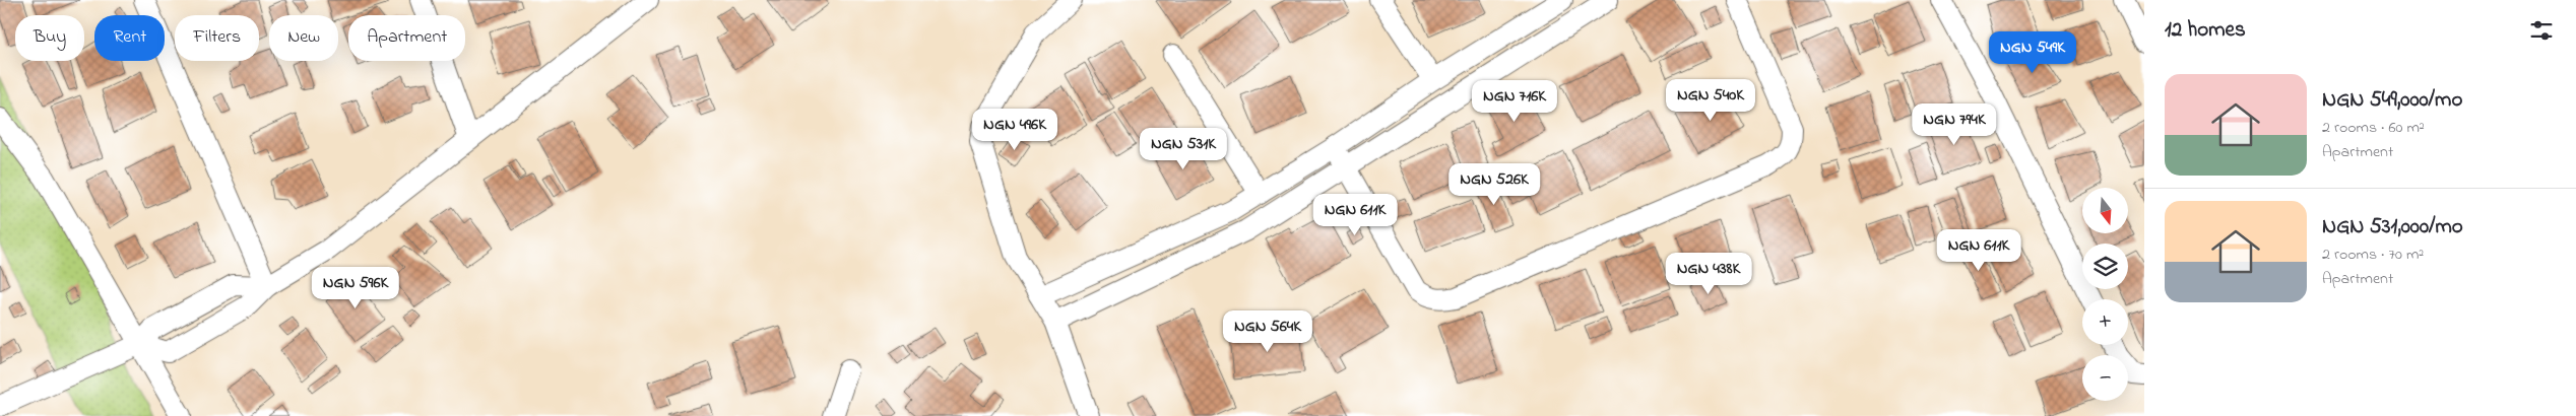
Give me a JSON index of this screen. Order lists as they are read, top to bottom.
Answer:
{
  "north": "bottom",
  "page": {
    "heading": "12 homes",
    "chip": [
      "Buy",
      "Rent",
      "Filters",
      "New",
      "Apartment"
    ],
    "price": [
      "NGN 549K",
      "NGN 540K",
      "NGN 716K",
      "NGN 794K",
      "NGN 496K",
      "NGN 531K",
      "NGN 526K",
      "NGN 611K",
      "NGN 611K",
      "NGN 438K",
      "NGN 596K",
      "NGN 564K"
    ],
    "list": [
      {
        "name": "NGN 549,000/mo",
        "note": "2 rooms · 60 m² · Apartment"
      },
      {
        "name": "NGN 531,000/mo",
        "note": "2 rooms · 70 m² · Apartment"
      }
    ],
    "map_buttons": ["+", "−"]
  }
}
